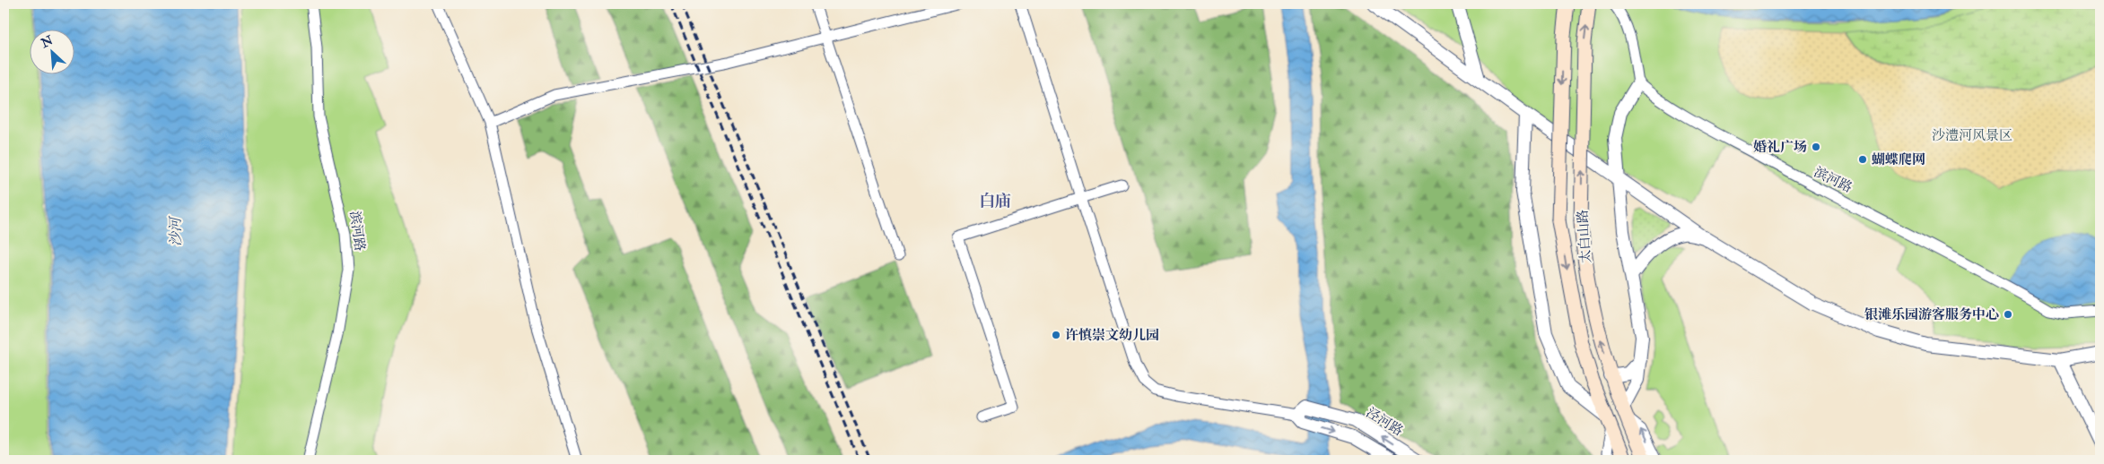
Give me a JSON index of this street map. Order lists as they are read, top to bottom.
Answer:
{
  "streets": {
    "main road": ["太白山路"],
    "street": ["滨河路", "泾河路"]
  },
  "districts": ["白庙"],
  "water": ["沙河"],
  "parks": ["沙澧河风景区"],
  "places": [
    "婚礼广场",
    "蝴蝶爬网",
    "银滩乐园游客服务中心",
    "许慎崇文幼儿园"
  ],
  "north": "top left"
}
